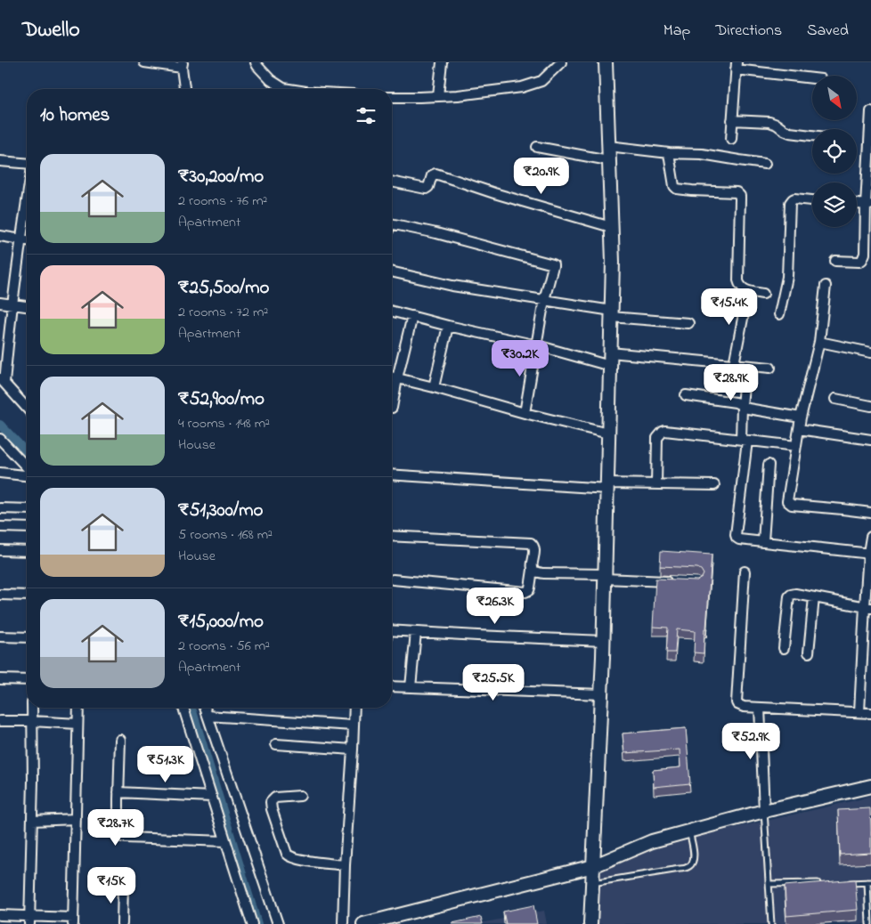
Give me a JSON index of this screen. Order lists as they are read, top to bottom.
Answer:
{
  "north": "bottom right",
  "page": {
    "header": "Dwello",
    "nav": ["Map", "Directions", "Saved"],
    "heading": "10 homes",
    "list": [
      {
        "name": "₹30,200/mo",
        "note": "2 rooms · 76 m² · Apartment"
      },
      {
        "name": "₹25,500/mo",
        "note": "2 rooms · 72 m² · Apartment"
      },
      {
        "name": "₹52,900/mo",
        "note": "4 rooms · 148 m² · House"
      },
      {
        "name": "₹51,300/mo",
        "note": "5 rooms · 168 m² · House"
      },
      {
        "name": "₹15,000/mo",
        "note": "2 rooms · 56 m² · Apartment"
      }
    ],
    "price": [
      "₹20.9K",
      "₹15.4K",
      "₹30.2K",
      "₹28.9K",
      "₹26.3K",
      "₹25.5K",
      "₹52.9K",
      "₹51.3K",
      "₹28.7K",
      "₹15K"
    ]
  }
}
